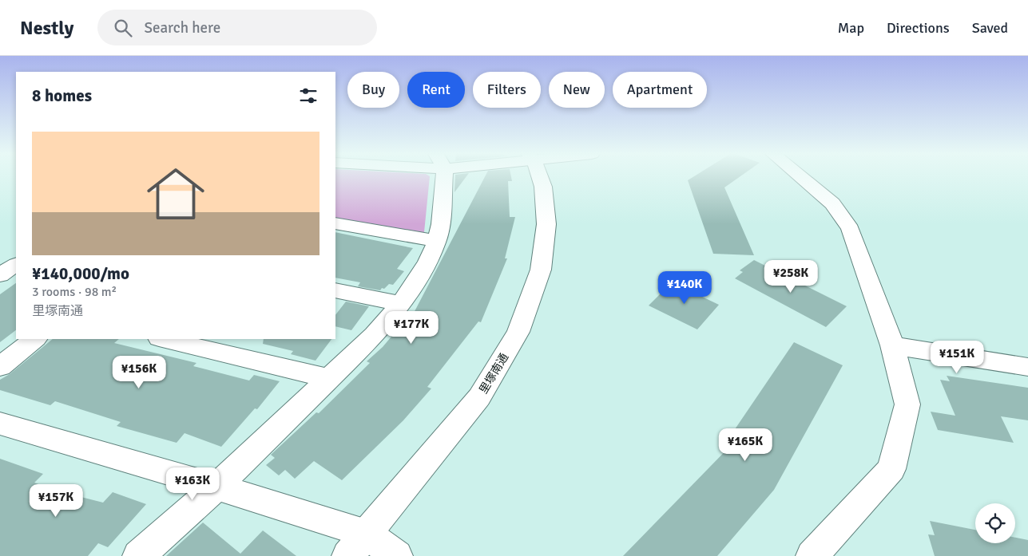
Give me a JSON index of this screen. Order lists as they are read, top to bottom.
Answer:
{
  "streets": {
    "street": ["里塚南通"]
  },
  "page": {
    "header": "Nestly",
    "search": "Search here",
    "nav": ["Map", "Directions", "Saved"],
    "chip": [
      "Buy",
      "Rent",
      "Filters",
      "New",
      "Apartment"
    ],
    "heading": "8 homes",
    "list": [
      {
        "name": "¥140,000/mo",
        "note": "3 rooms · 98 m² · 里塚南通"
      }
    ],
    "price": [
      "¥258K",
      "¥140K",
      "¥177K",
      "¥151K",
      "¥156K",
      "¥165K",
      "¥163K",
      "¥157K"
    ]
  }
}
